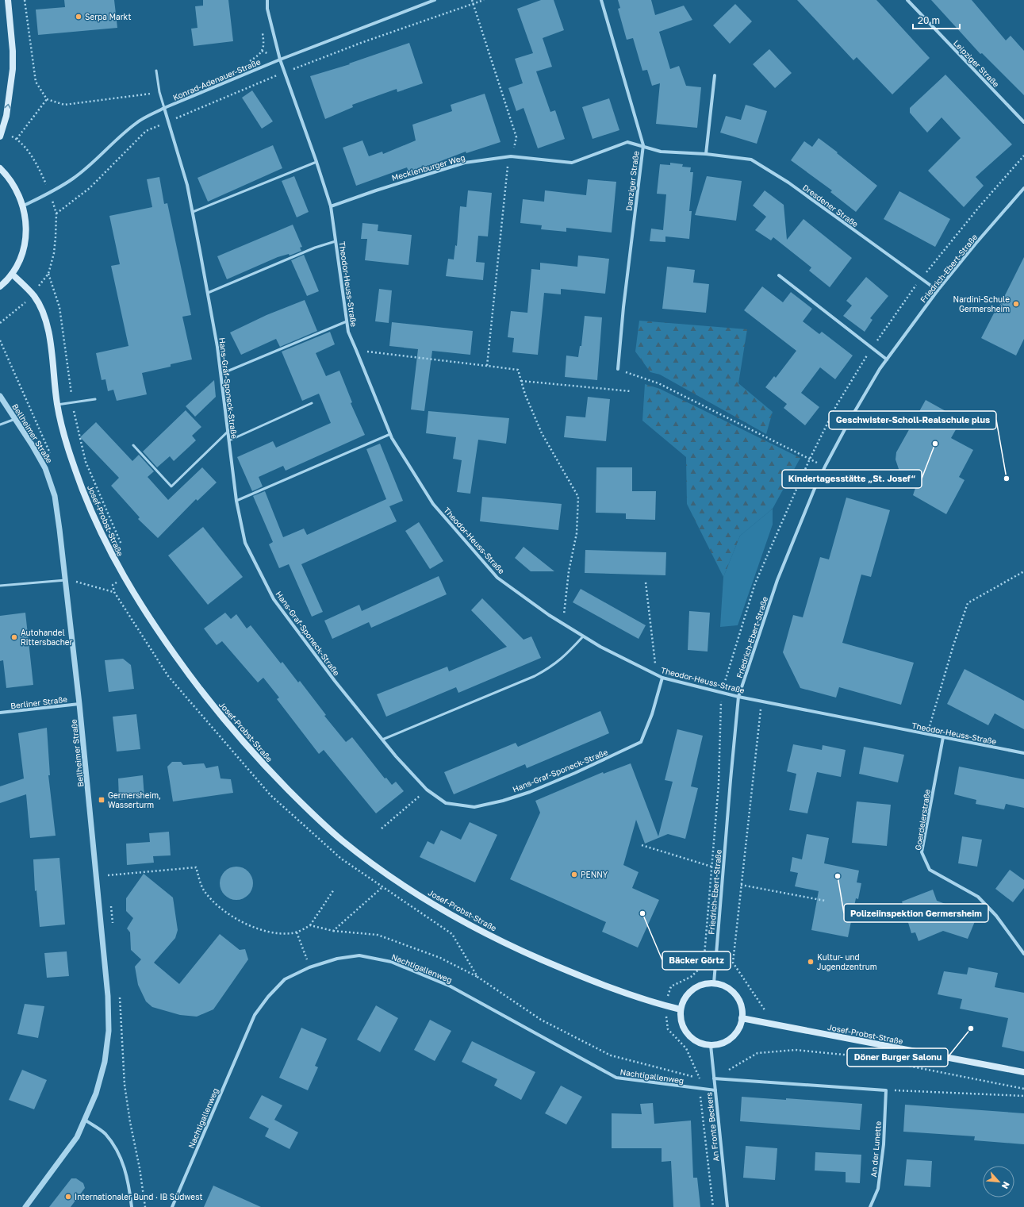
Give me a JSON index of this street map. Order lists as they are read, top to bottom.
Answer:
{
  "streets": {
    "main road": ["Josef-Probst-Straße"],
    "street": [
      "Leipziger Straße",
      "Konrad-Adenauer-Straße",
      "Mecklenburger Weg",
      "Danziger Straße",
      "Dresdener Straße",
      "Friedrich-Ebert-Straße",
      "Theodor-Heuss-Straße",
      "Hans-Graf-Sponeck-Straße",
      "Bellheimer Straße",
      "Berliner Straße",
      "Goerdelerstraße",
      "Nachtigallenweg",
      "An Fronte Beckers",
      "An der Lunette"
    ]
  },
  "crossings": [
    ["Konrad-Adenauer-Straße", "Theodor-Heuss-Straße"],
    ["Konrad-Adenauer-Straße", "Hans-Graf-Sponeck-Straße"],
    ["Mecklenburger Weg", "Danziger Straße"],
    ["Mecklenburger Weg", "Dresdener Straße"],
    ["Mecklenburger Weg", "Theodor-Heuss-Straße"],
    ["Danziger Straße", "Dresdener Straße"],
    ["Dresdener Straße", "Friedrich-Ebert-Straße"],
    ["Friedrich-Ebert-Straße", "Theodor-Heuss-Straße"],
    ["Friedrich-Ebert-Straße", "Josef-Probst-Straße"],
    ["Friedrich-Ebert-Straße", "An Fronte Beckers"],
    ["Theodor-Heuss-Straße", "Hans-Graf-Sponeck-Straße"],
    ["Theodor-Heuss-Straße", "Goerdelerstraße"],
    ["Bellheimer Straße", "Berliner Straße"],
    ["Josef-Probst-Straße", "An Fronte Beckers"],
    ["Nachtigallenweg", "An Fronte Beckers"]
  ],
  "places": {
    "other": [
      "Serpa Markt",
      "Nardini-Schule Germersheim",
      "Kindertagesstätte „St. Josef“",
      "Geschwister-Scholl-Realschule plus",
      "Autohandel Rittersbacher",
      "PENNY",
      "Polizeiinspektion Germersheim",
      "Bäcker Görtz",
      "Kultur- und Jugendzentrum",
      "Döner Burger Salonu",
      "Internationaler Bund · IB Südwest"
    ],
    "transit": ["Germersheim, Wasserturm"]
  },
  "scale_bar": "20 m",
  "north": "bottom right"
}
